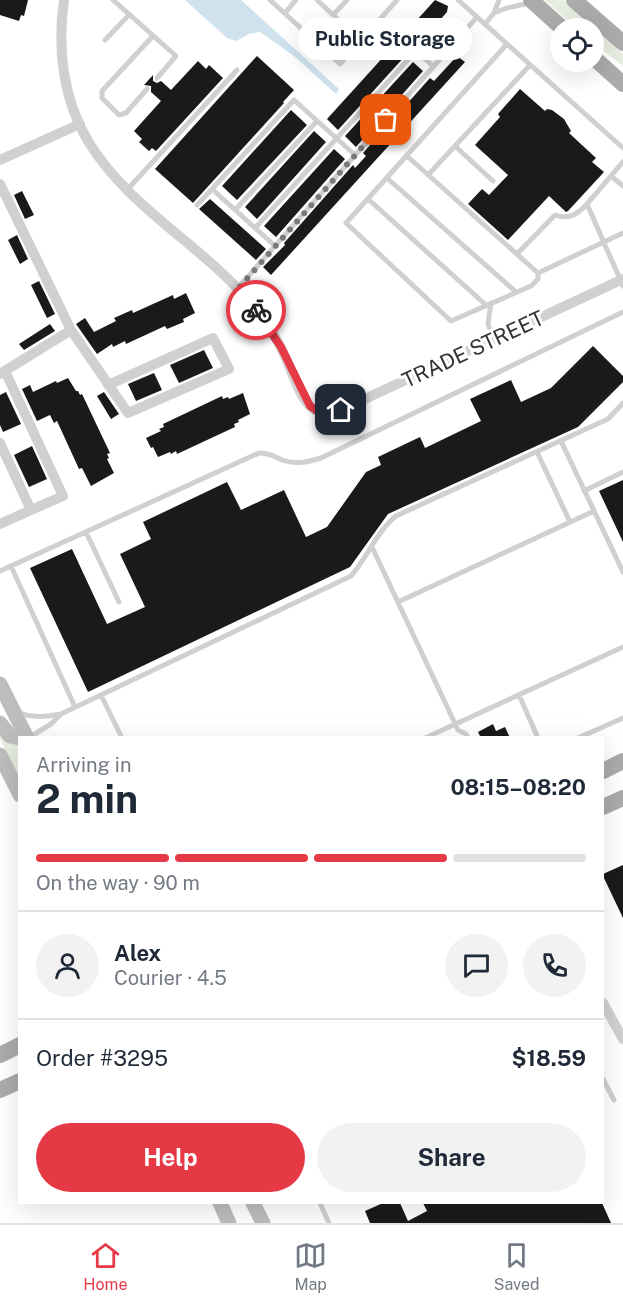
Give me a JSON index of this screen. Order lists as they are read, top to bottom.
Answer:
{
  "streets": {
    "street": ["TRADE STREET"]
  },
  "places": ["Public Storage"],
  "page": {
    "bubble": "Public Storage",
    "heading": ["2 min", "Arriving in", "08:15–08:20"],
    "panel": [
      "Alex",
      "Courier · 4.5",
      "Order #3295",
      "$18.59"
    ],
    "bar": "On the way · 90 m",
    "buttons": ["Help", "Share"],
    "tabs": ["Home", "Map", "Saved"]
  }
}
